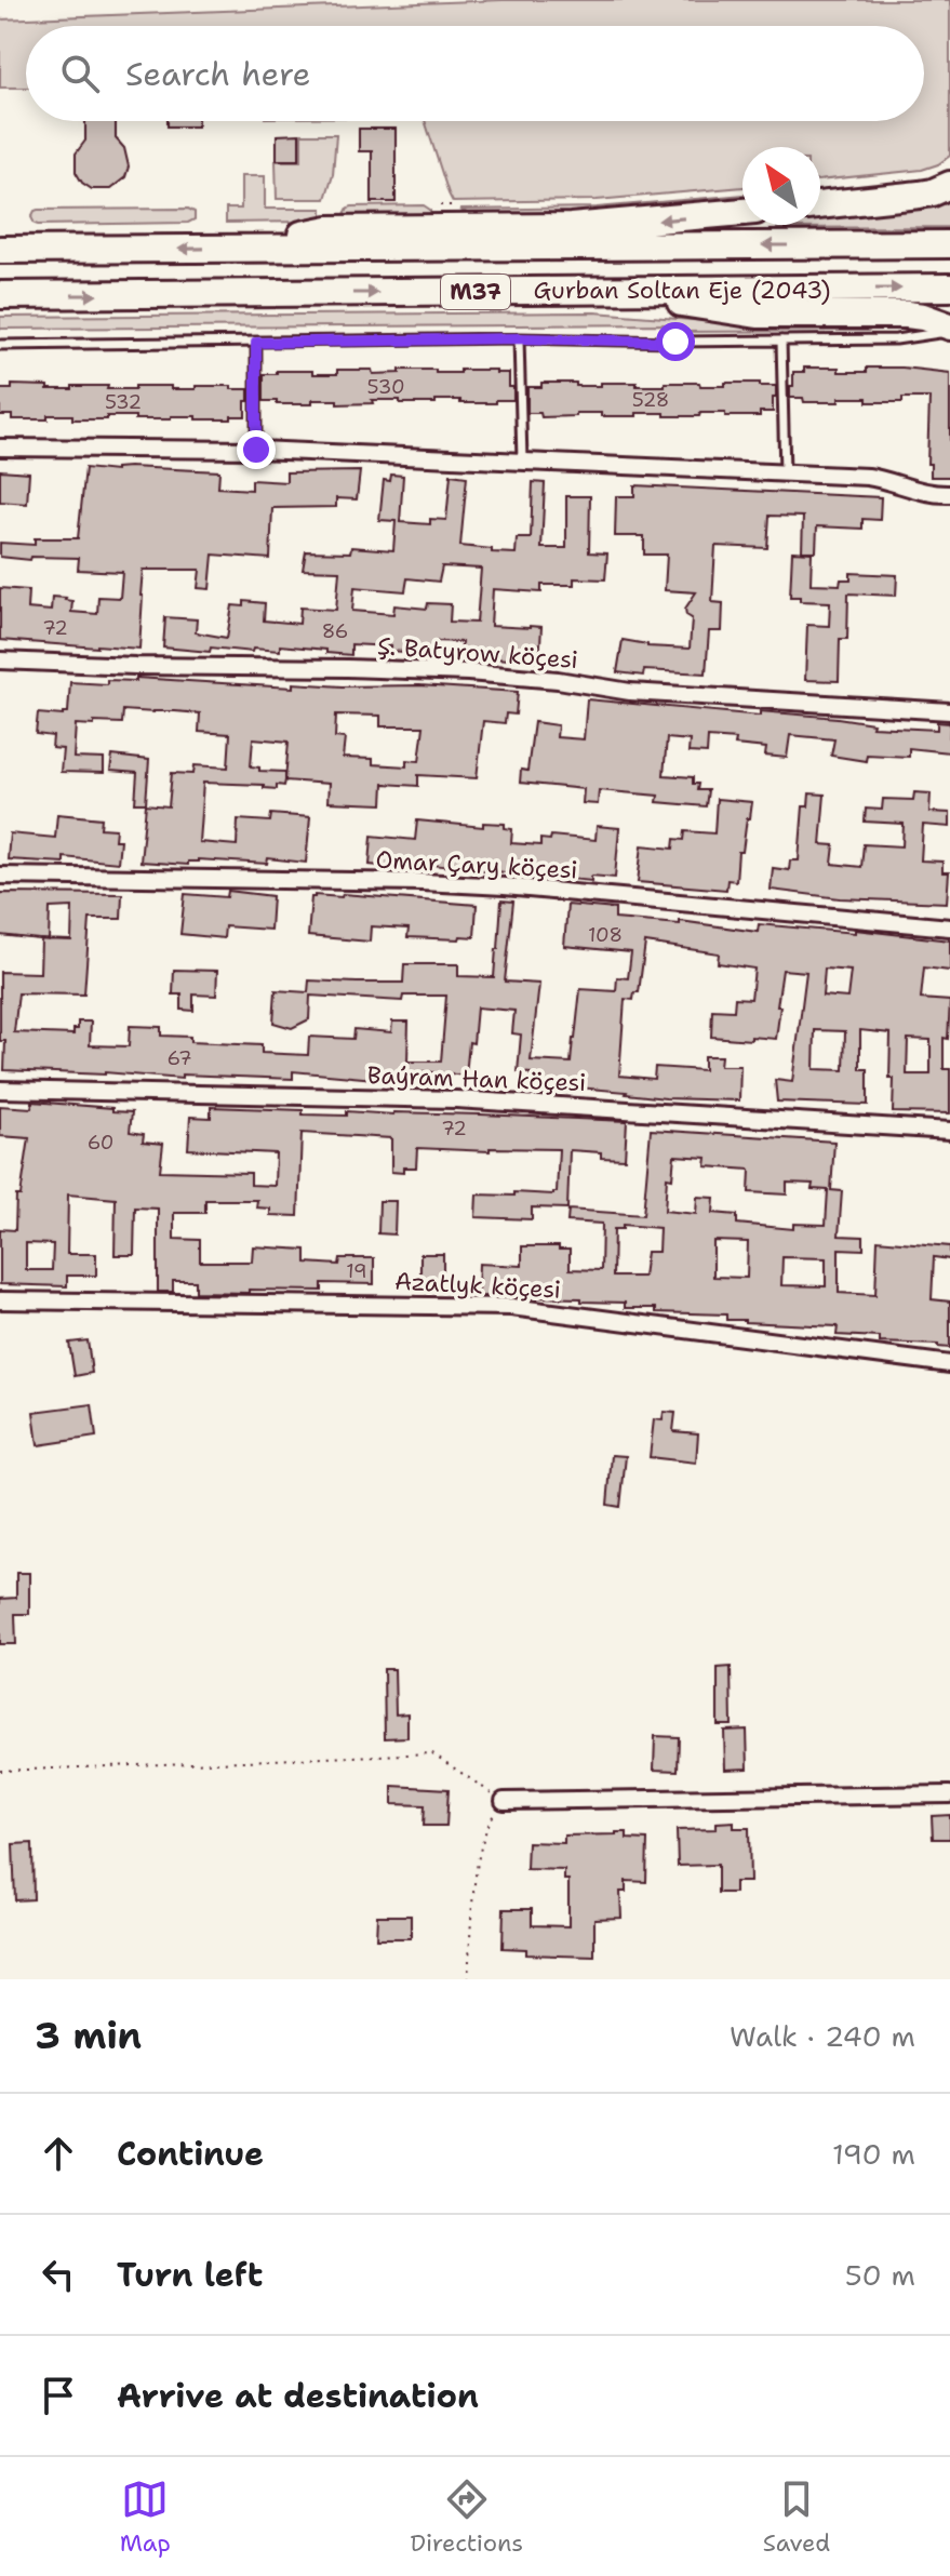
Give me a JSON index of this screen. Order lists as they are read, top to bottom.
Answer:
{
  "streets": {
    "highway": ["Gurban Soltan Eje (2043)", "M37"],
    "street": [
      "Ş. Batyrow köçesi",
      "Omar Çary köçesi",
      "Baýram Han köçesi",
      "Azatlyk köçesi"
    ]
  },
  "house_numbers": [
    "530",
    "528",
    "532",
    "72",
    "86",
    "108",
    "67",
    "72",
    "60",
    "19"
  ],
  "north": "top left",
  "page": {
    "search": "Search here",
    "heading": ["3 min", "Walk · 240 m"],
    "list": [
      ["Continue", "190 m"],
      ["Turn left", "50 m"],
      "Arrive at destination"
    ],
    "nav": ["Map", "Directions", "Saved"]
  }
}
